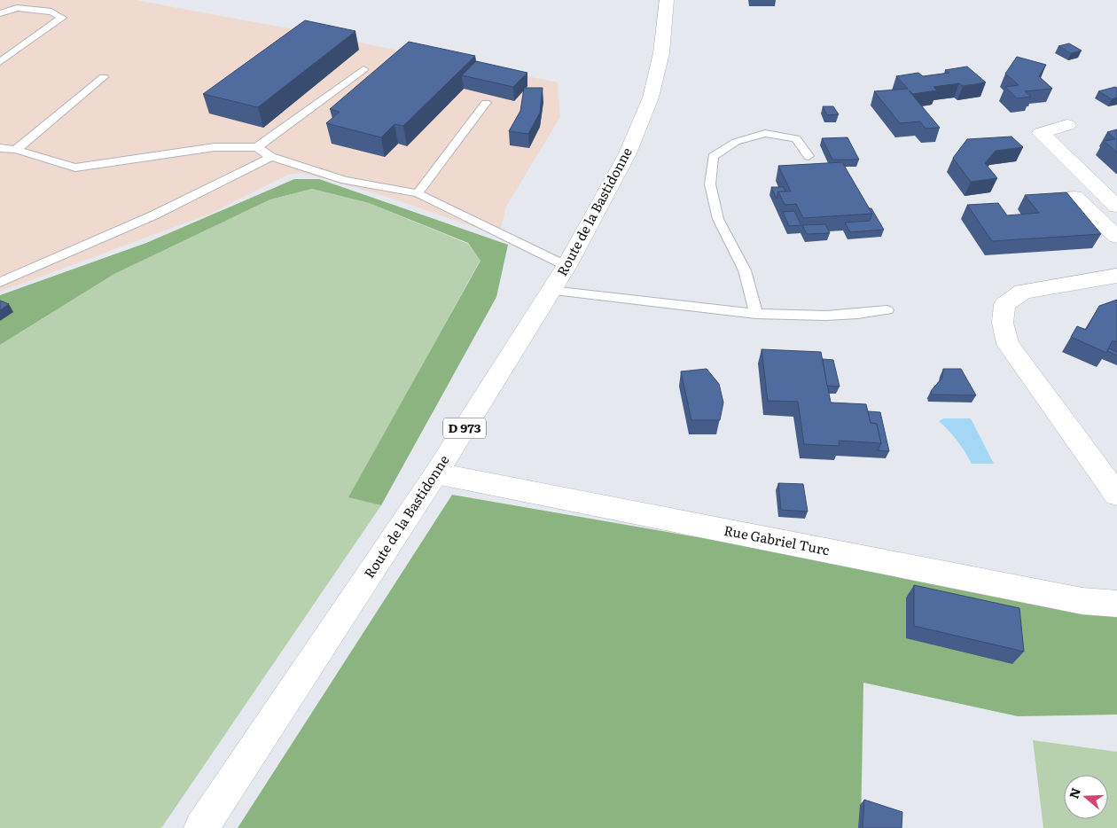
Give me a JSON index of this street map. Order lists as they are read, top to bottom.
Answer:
{
  "streets": {
    "street": ["Route de la Bastidonne", "D 973", "Rue Gabriel Turc"]
  },
  "crossings": [
    ["Route de la Bastidonne", "Rue Gabriel Turc"]
  ],
  "north": "left"
}
